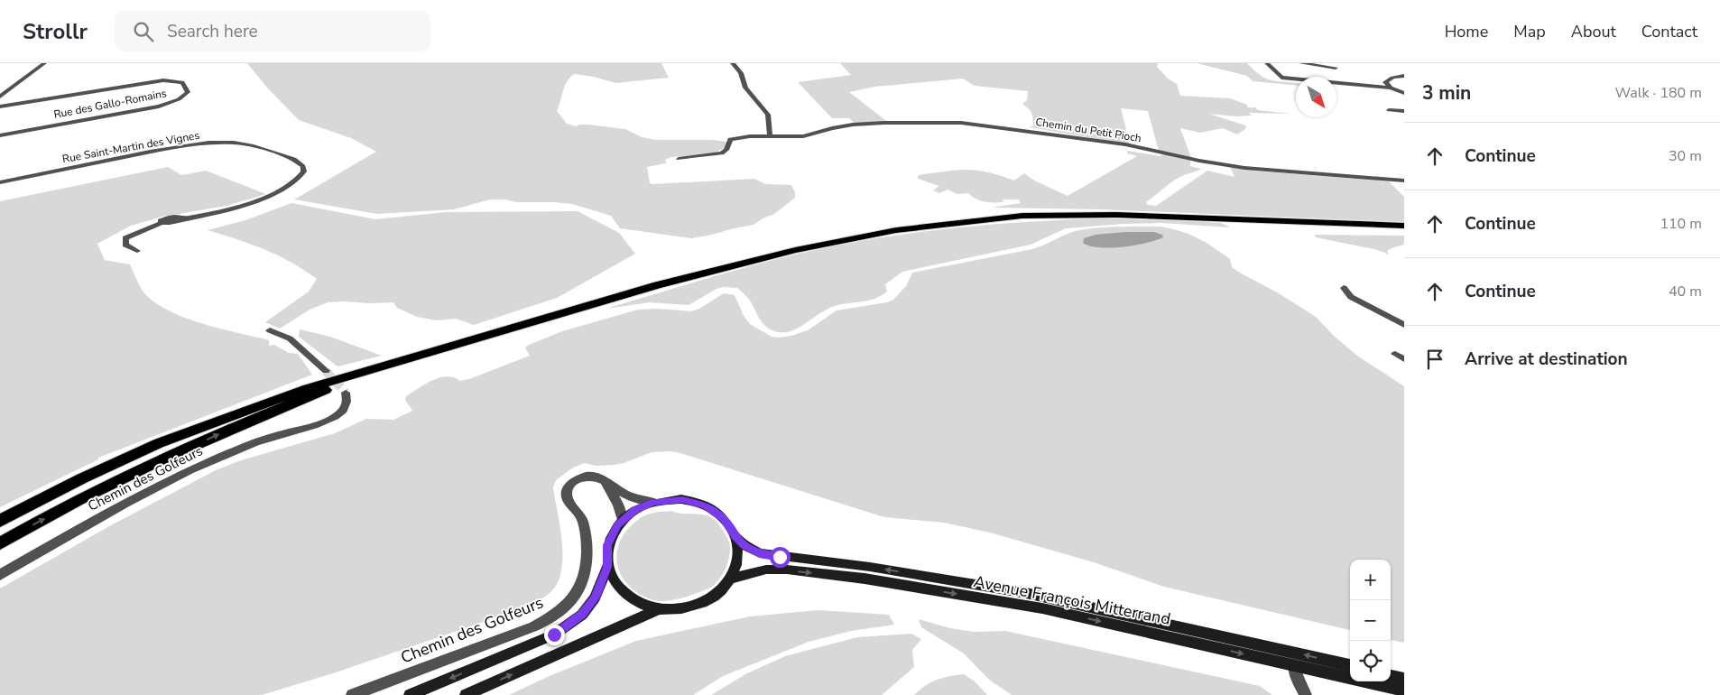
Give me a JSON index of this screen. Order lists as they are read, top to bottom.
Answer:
{
  "streets": {
    "main road": ["Avenue François Mitterrand"],
    "street": [
      "Rue des Gallo-Romains",
      "Chemin du Petit Pioch",
      "Rue Saint-Martin des Vignes",
      "Chemin des Golfeurs"
    ]
  },
  "crossings": [
    ["Chemin des Golfeurs", "Avenue François Mitterrand"]
  ],
  "north": "bottom right",
  "page": {
    "header": "Strollr",
    "search": "Search here",
    "nav": [
      "Home",
      "Map",
      "About",
      "Contact"
    ],
    "heading": ["3 min", "Walk · 180 m"],
    "list": [
      ["Continue", "30 m"],
      ["Continue", "110 m"],
      ["Continue", "40 m"],
      "Arrive at destination"
    ],
    "map_buttons": ["+", "−"]
  }
}
